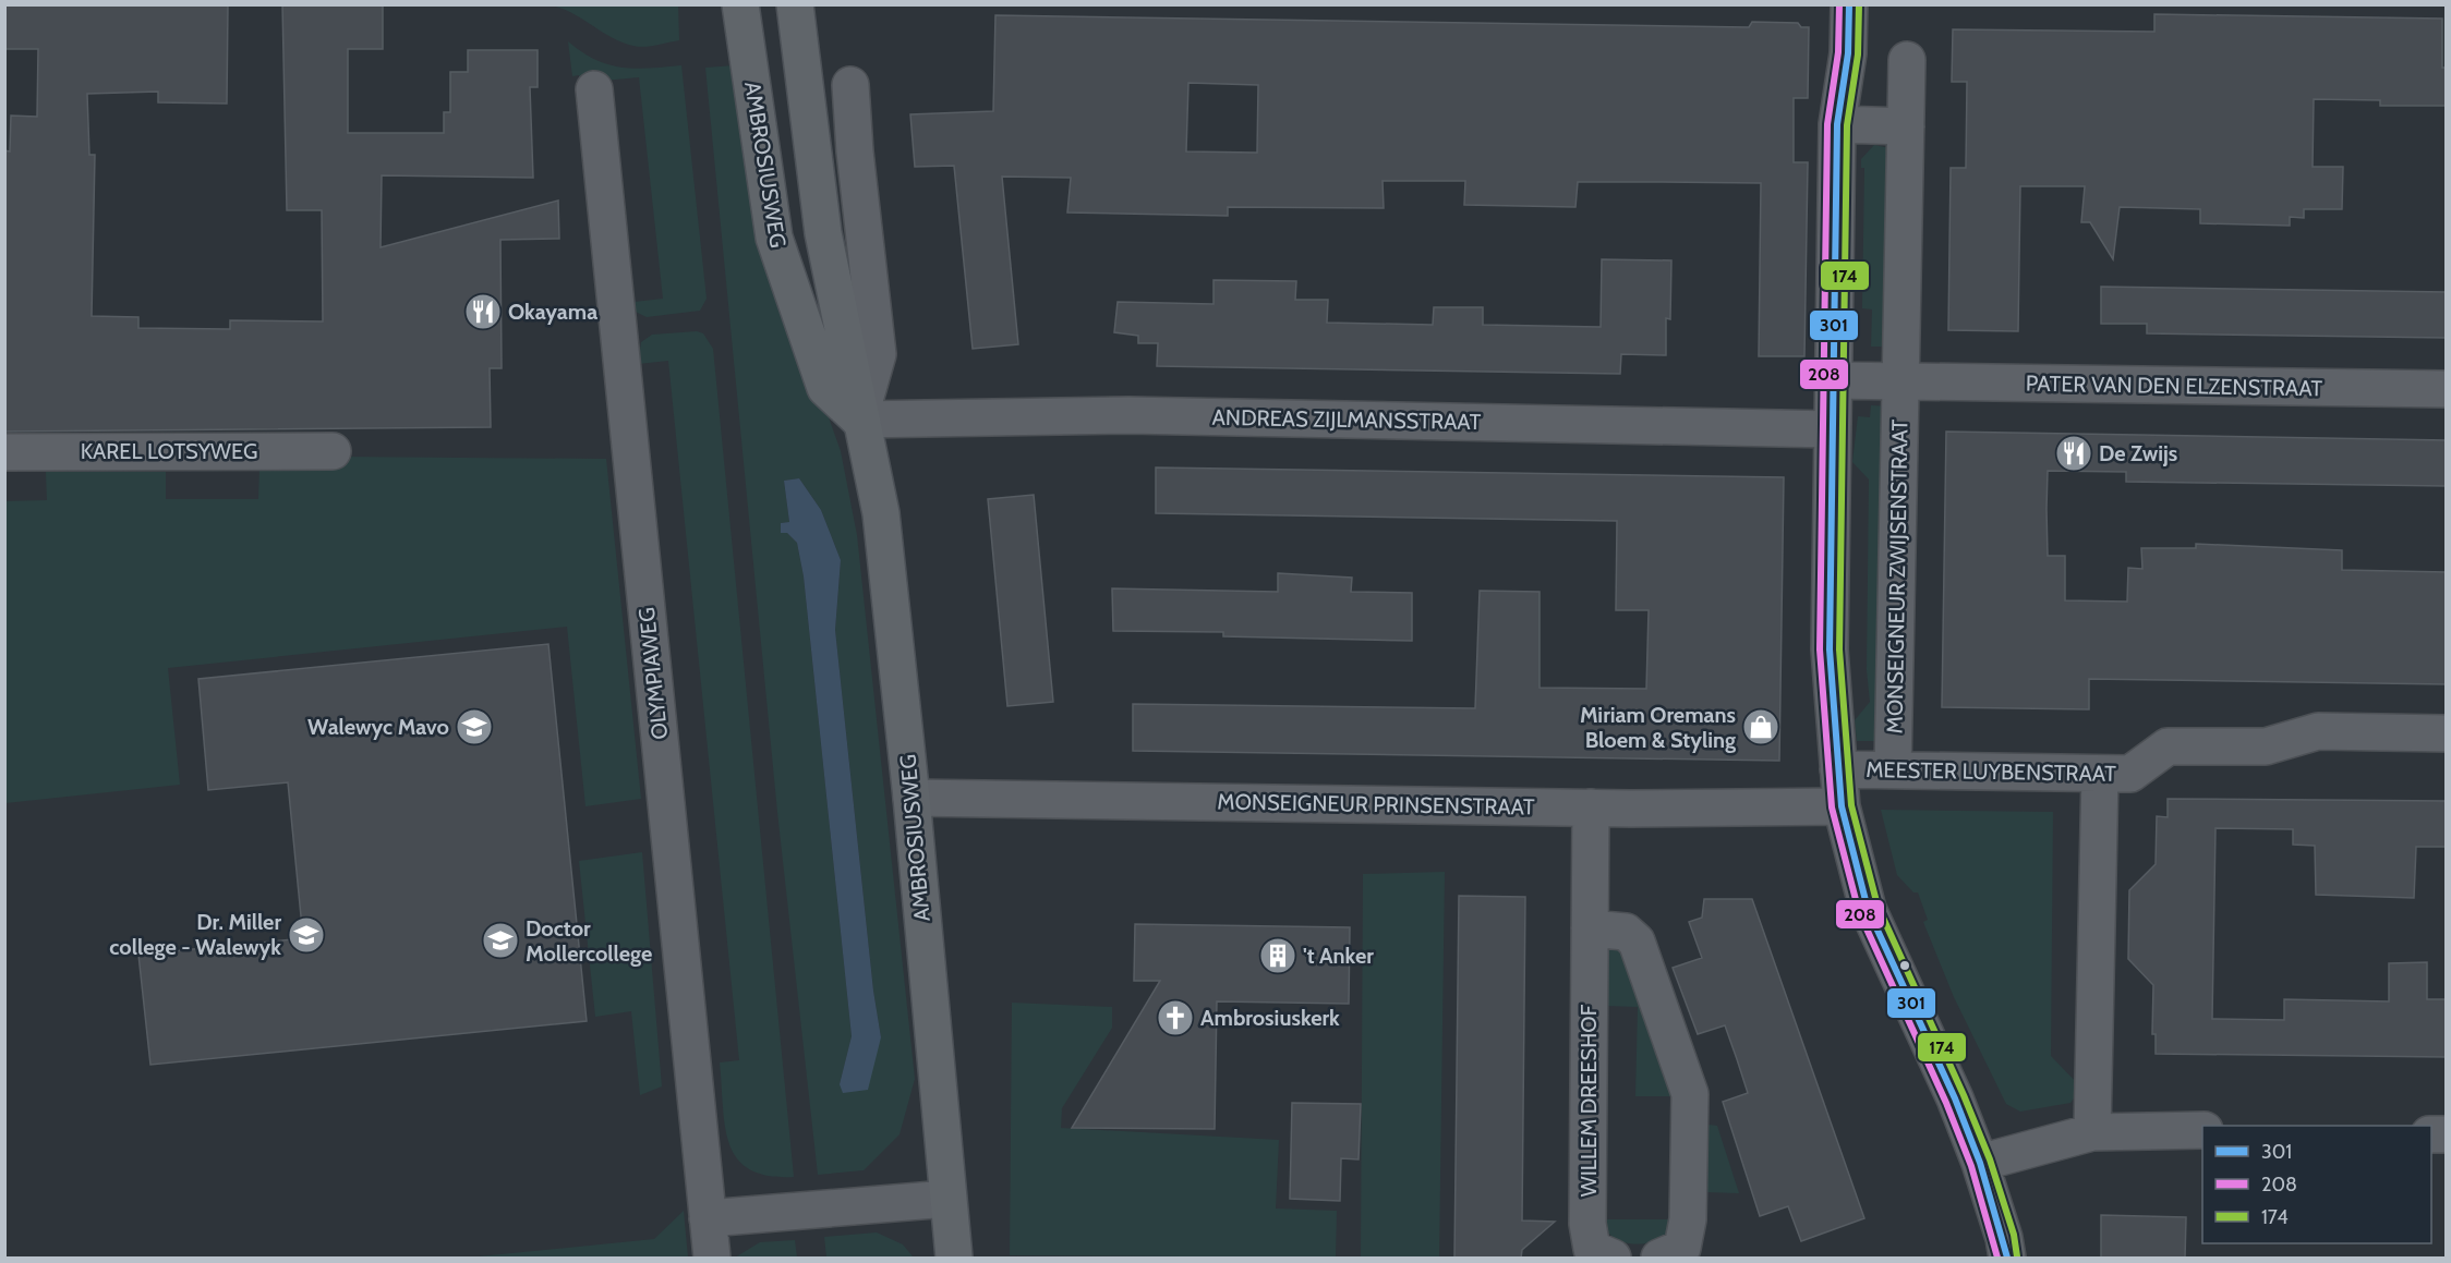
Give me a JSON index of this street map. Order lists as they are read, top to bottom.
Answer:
{
  "streets": {
    "main road": ["AMBROSIUSWEG"],
    "street": [
      "PATER VAN DEN ELZENSTRAAT",
      "ANDREAS ZIJLMANSSTRAAT",
      "KAREL LOTSYWEG",
      "MONSEIGNEUR ZWIJSENSTRAAT",
      "OLYMPIAWEG",
      "MEESTER LUYBENSTRAAT",
      "MONSEIGNEUR PRINSENSTRAAT",
      "WILLEM DREESHOF"
    ]
  },
  "crossings": [
    ["AMBROSIUSWEG", "ANDREAS ZIJLMANSSTRAAT"],
    ["AMBROSIUSWEG", "MONSEIGNEUR PRINSENSTRAAT"],
    ["PATER VAN DEN ELZENSTRAAT", "MONSEIGNEUR ZWIJSENSTRAAT"],
    ["MONSEIGNEUR ZWIJSENSTRAAT", "MEESTER LUYBENSTRAAT"],
    ["MONSEIGNEUR PRINSENSTRAAT", "WILLEM DREESHOF"]
  ],
  "places": {
    "restaurant": ["Okayama", "De Zwijs"],
    "school or university": ["Walewyc Mavo", "Dr. Miller college - Walewyk", "Doctor Mollercollege"],
    "shop": ["Miriam Oremans Bloem & Styling"],
    "building": ["'t Anker"],
    "church": ["Ambrosiuskerk"]
  },
  "lines": ["transit line 301", "transit line 208", "transit line 174"],
  "legend": ["301", "208", "174"]
}
